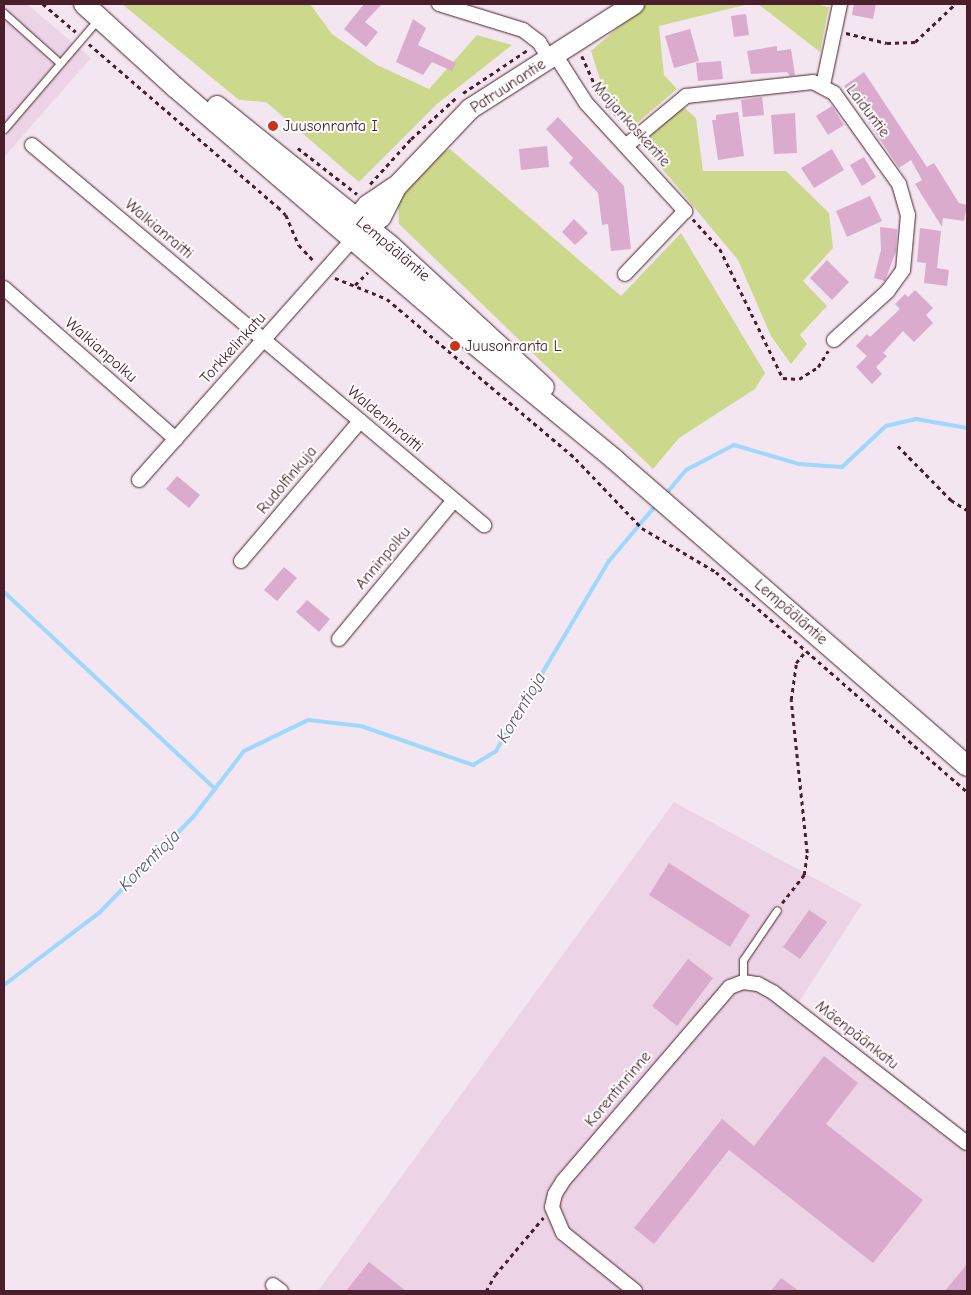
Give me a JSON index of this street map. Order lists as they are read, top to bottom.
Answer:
{
  "streets": {
    "main road": ["Patruunantie", "Lempääläntie"],
    "street": [
      "Laiduntie",
      "Maijankoskentie",
      "Walkianraitti",
      "Torkkelinkatu",
      "Walkianpolku",
      "Waldeninraitti",
      "Rudolfinkuja",
      "Anninpolku",
      "Mäenpäänkatu",
      "Korentinrinne"
    ]
  },
  "crossings": [
    ["Patruunantie", "Maijankoskentie"],
    ["Patruunantie", "Lempääläntie"],
    ["Patruunantie", "Torkkelinkatu"],
    ["Laiduntie", "Maijankoskentie"],
    ["Walkianraitti", "Torkkelinkatu"],
    ["Walkianraitti", "Waldeninraitti"],
    ["Lempääläntie", "Torkkelinkatu"],
    ["Torkkelinkatu", "Walkianpolku"],
    ["Torkkelinkatu", "Waldeninraitti"],
    ["Waldeninraitti", "Rudolfinkuja"],
    ["Waldeninraitti", "Anninpolku"],
    ["Mäenpäänkatu", "Korentinrinne"]
  ],
  "water": ["Korentioja"],
  "places": ["Juusonranta I", "Juusonranta L"]
}
